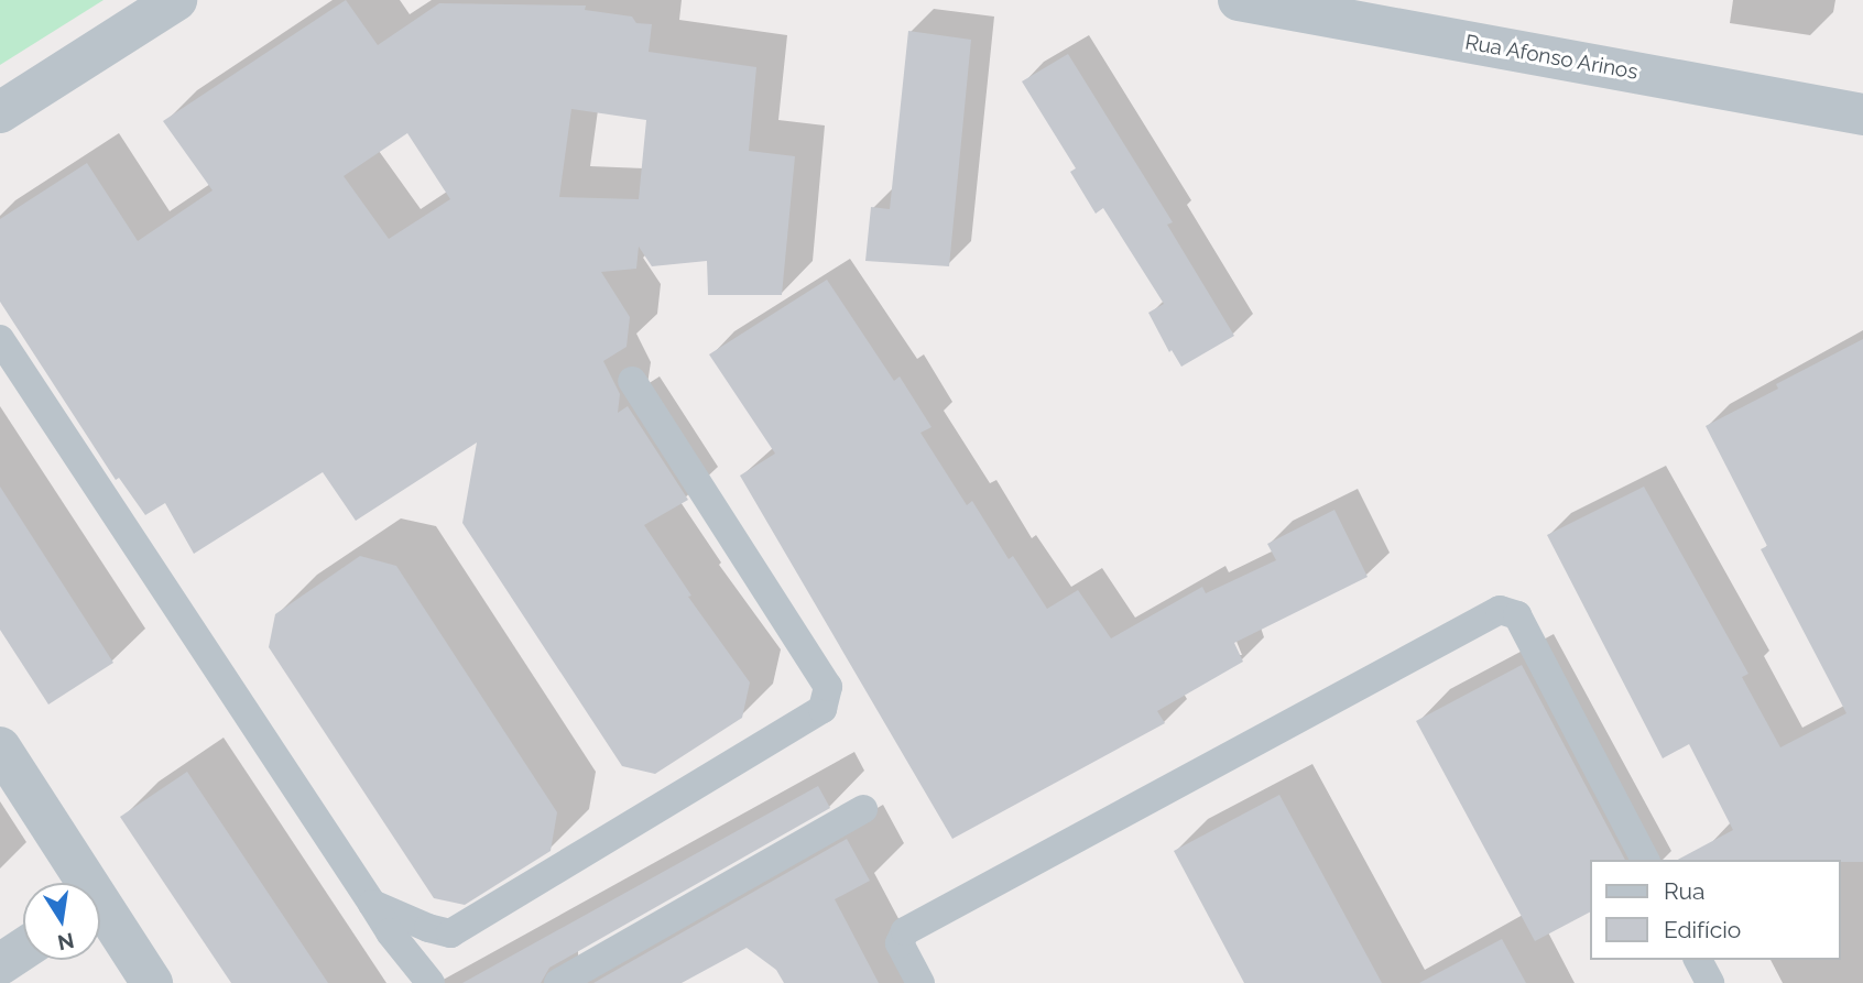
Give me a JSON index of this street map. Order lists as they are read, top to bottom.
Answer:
{
  "streets": {
    "street": ["Rua Afonso Arinos"]
  },
  "legend": ["Rua", "Edifício"],
  "north": "bottom"
}
